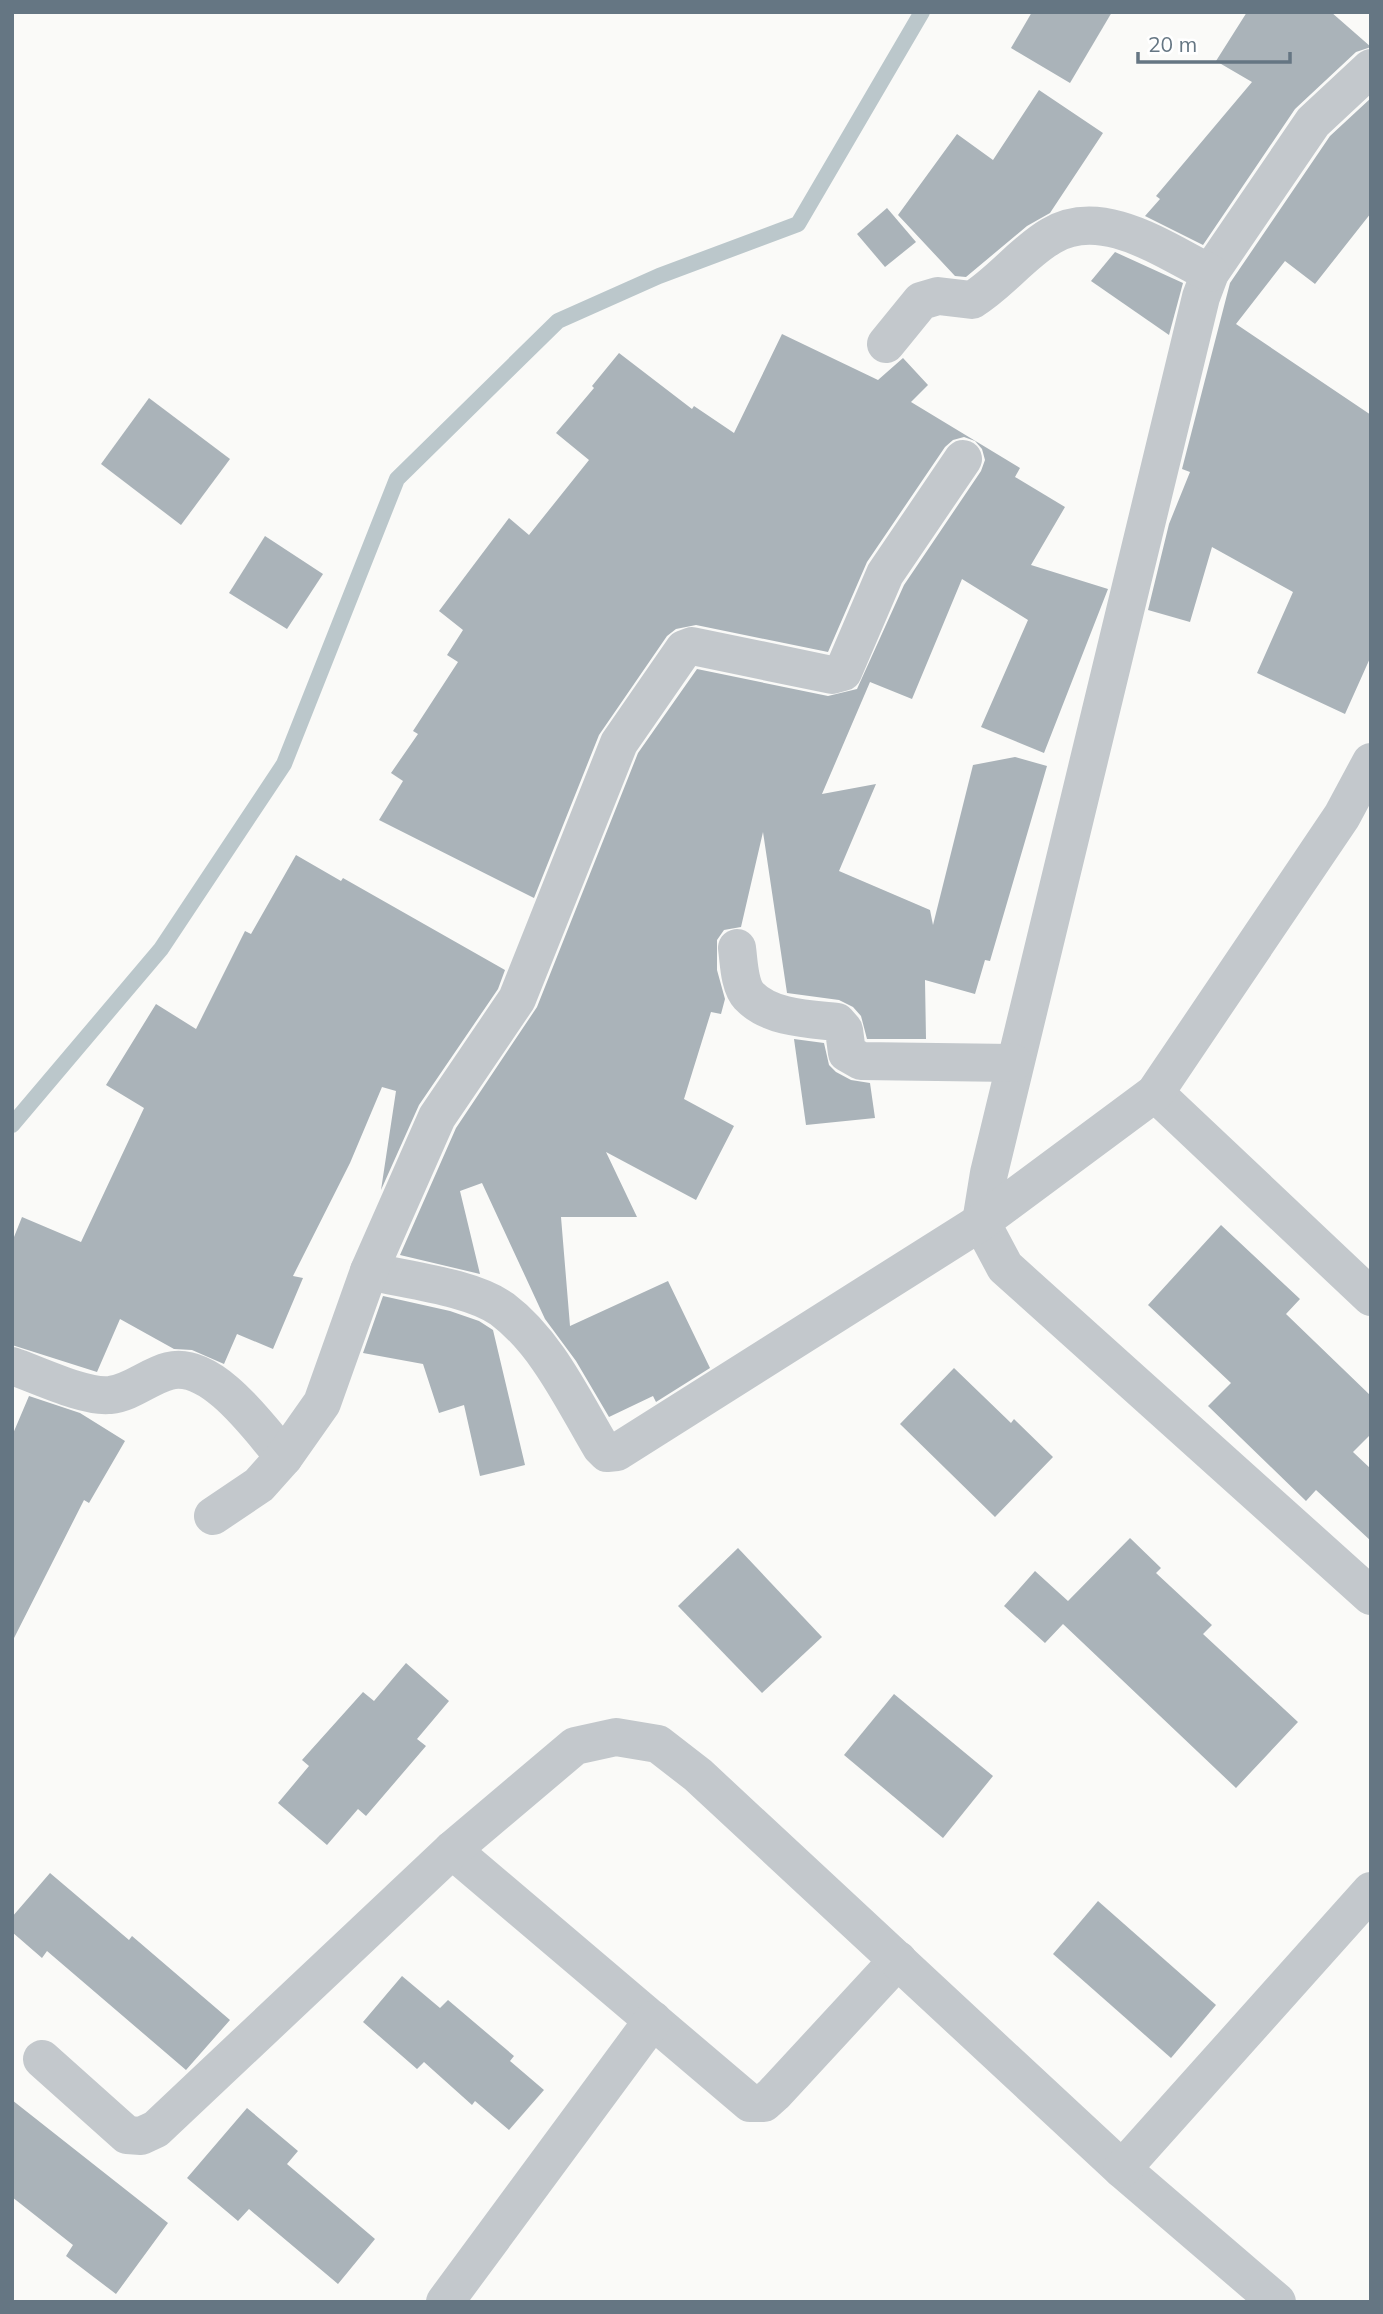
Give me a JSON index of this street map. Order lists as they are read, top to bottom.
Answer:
{
  "scale_bar": "20 m"
}
